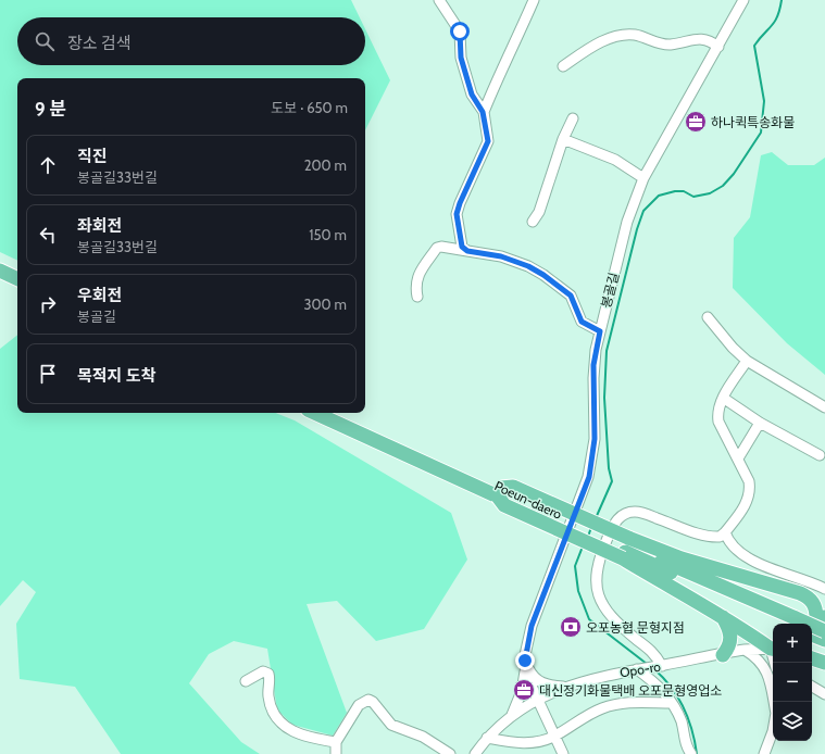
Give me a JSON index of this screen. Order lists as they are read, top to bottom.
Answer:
{
  "streets": {
    "highway": ["Poeun-daero"],
    "street": ["봉골길", "Opo-ro"]
  },
  "crossings": [
    ["봉골길", "Opo-ro"]
  ],
  "places": {
    "office": ["하나퀵특송화물", "대신정기화물택배 오포문형영업소"],
    "bank": ["오포농협 문형지점"]
  },
  "page": {
    "search": "장소 검색",
    "heading": ["9 분", "도보 · 650 m"],
    "list": [
      ["직진", "봉골길33번길", "200 m"],
      ["좌회전", "봉골길33번길", "150 m"],
      ["우회전", "봉골길", "300 m"],
      "목적지 도착"
    ],
    "map_buttons": ["+", "−"]
  }
}
